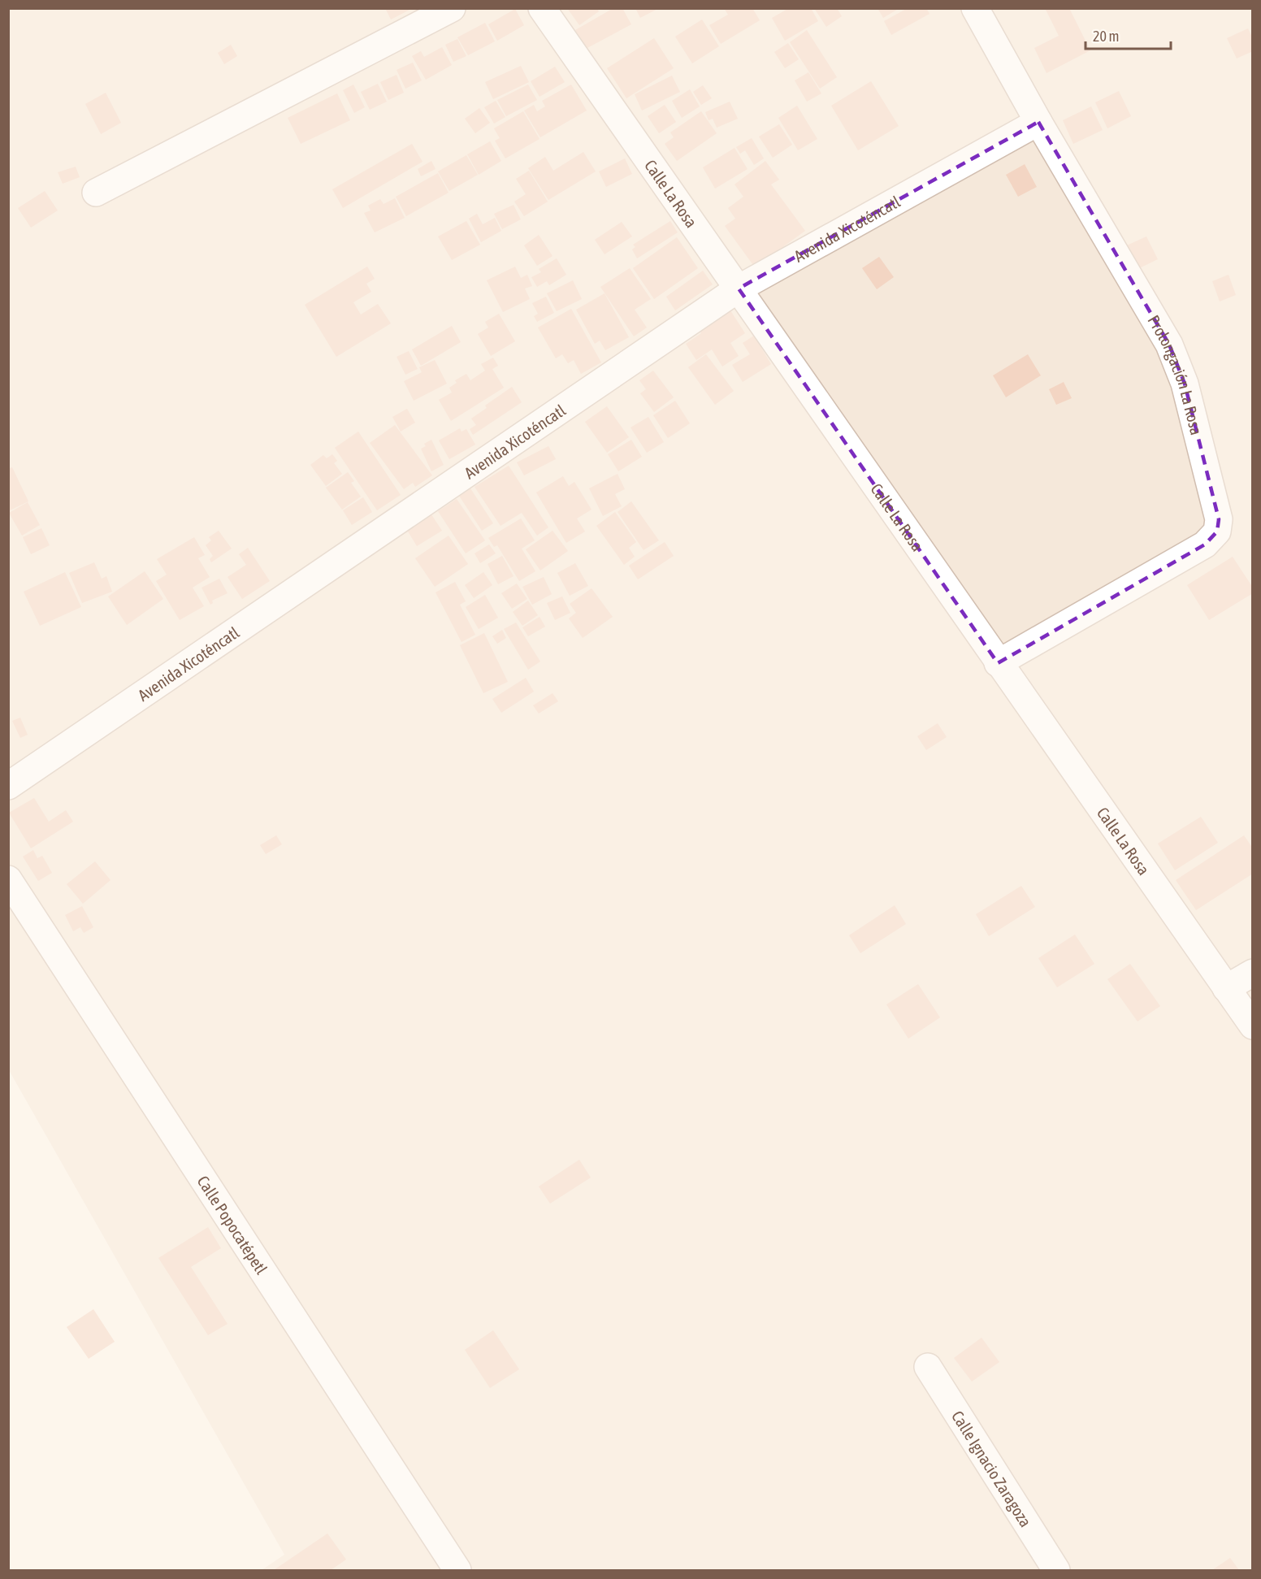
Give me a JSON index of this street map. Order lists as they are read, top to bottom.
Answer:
{
  "streets": {
    "street": [
      "Calle La Rosa",
      "Avenida Xicoténcatl",
      "Prolongación La Rosa",
      "Calle Popocatépetl",
      "Calle Ignacio Zaragoza"
    ]
  },
  "crossings": [
    ["Calle La Rosa", "Avenida Xicoténcatl"],
    ["Calle La Rosa", "Prolongación La Rosa"],
    ["Avenida Xicoténcatl", "Prolongación La Rosa"]
  ],
  "scale_bar": "20 m"
}
